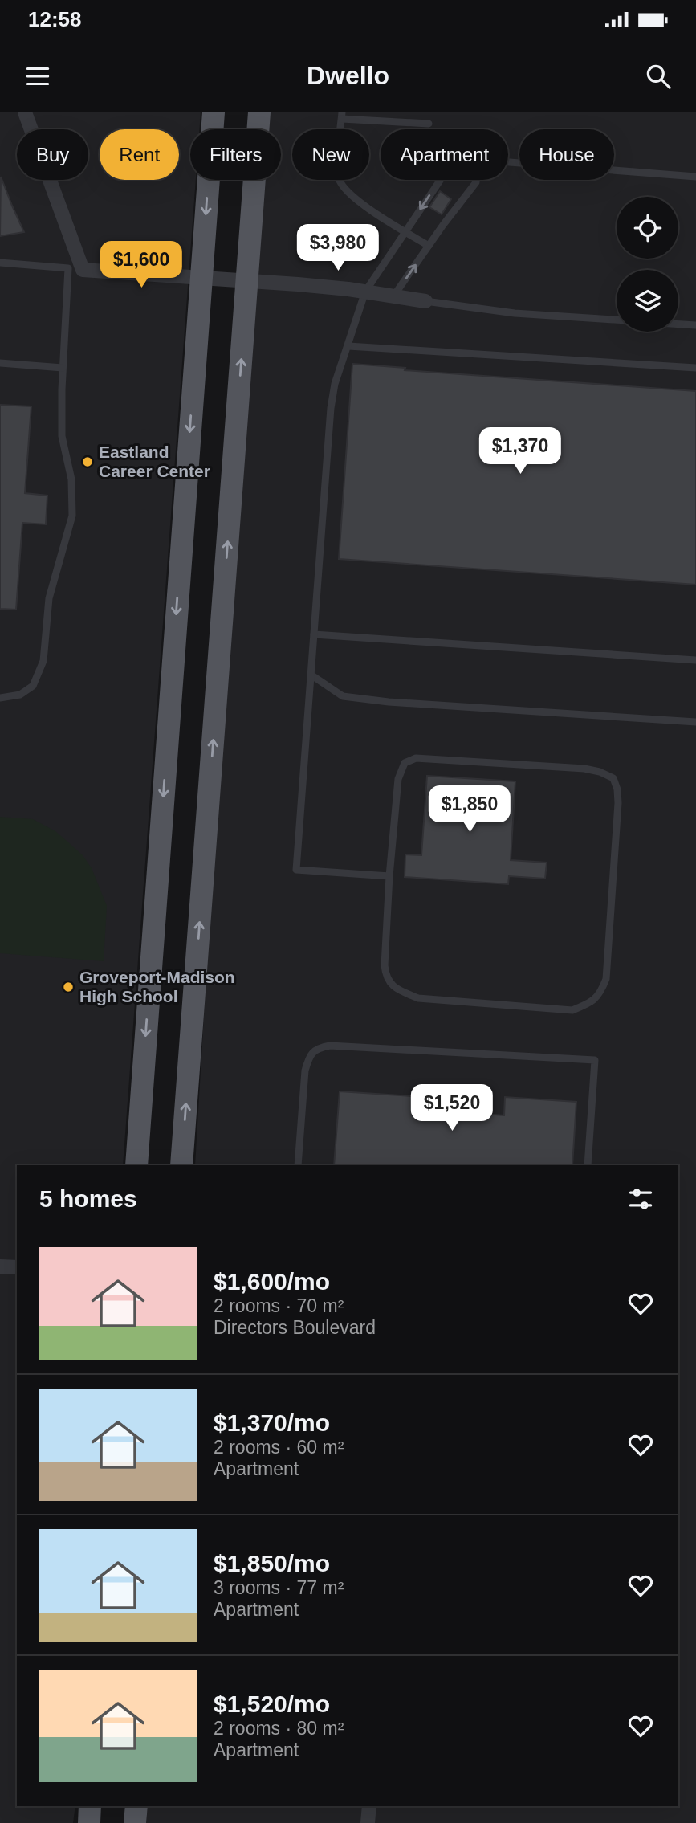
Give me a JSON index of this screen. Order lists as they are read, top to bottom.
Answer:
{
  "places": ["Eastland Career Center", "Groveport-Madison High School"],
  "page": {
    "status": "12:58",
    "header": "Dwello",
    "chip": [
      "Buy",
      "Rent",
      "Filters",
      "New",
      "Apartment",
      "House"
    ],
    "price": [
      "$3,980",
      "$1,600",
      "$1,370",
      "$1,850",
      "$1,520"
    ],
    "heading": "5 homes",
    "list": [
      {
        "name": "$1,600/mo",
        "note": "2 rooms · 70 m² · Directors Boulevard"
      },
      {
        "name": "$1,370/mo",
        "note": "2 rooms · 60 m² · Apartment"
      },
      {
        "name": "$1,850/mo",
        "note": "3 rooms · 77 m² · Apartment"
      },
      {
        "name": "$1,520/mo",
        "note": "2 rooms · 80 m² · Apartment"
      }
    ]
  }
}
